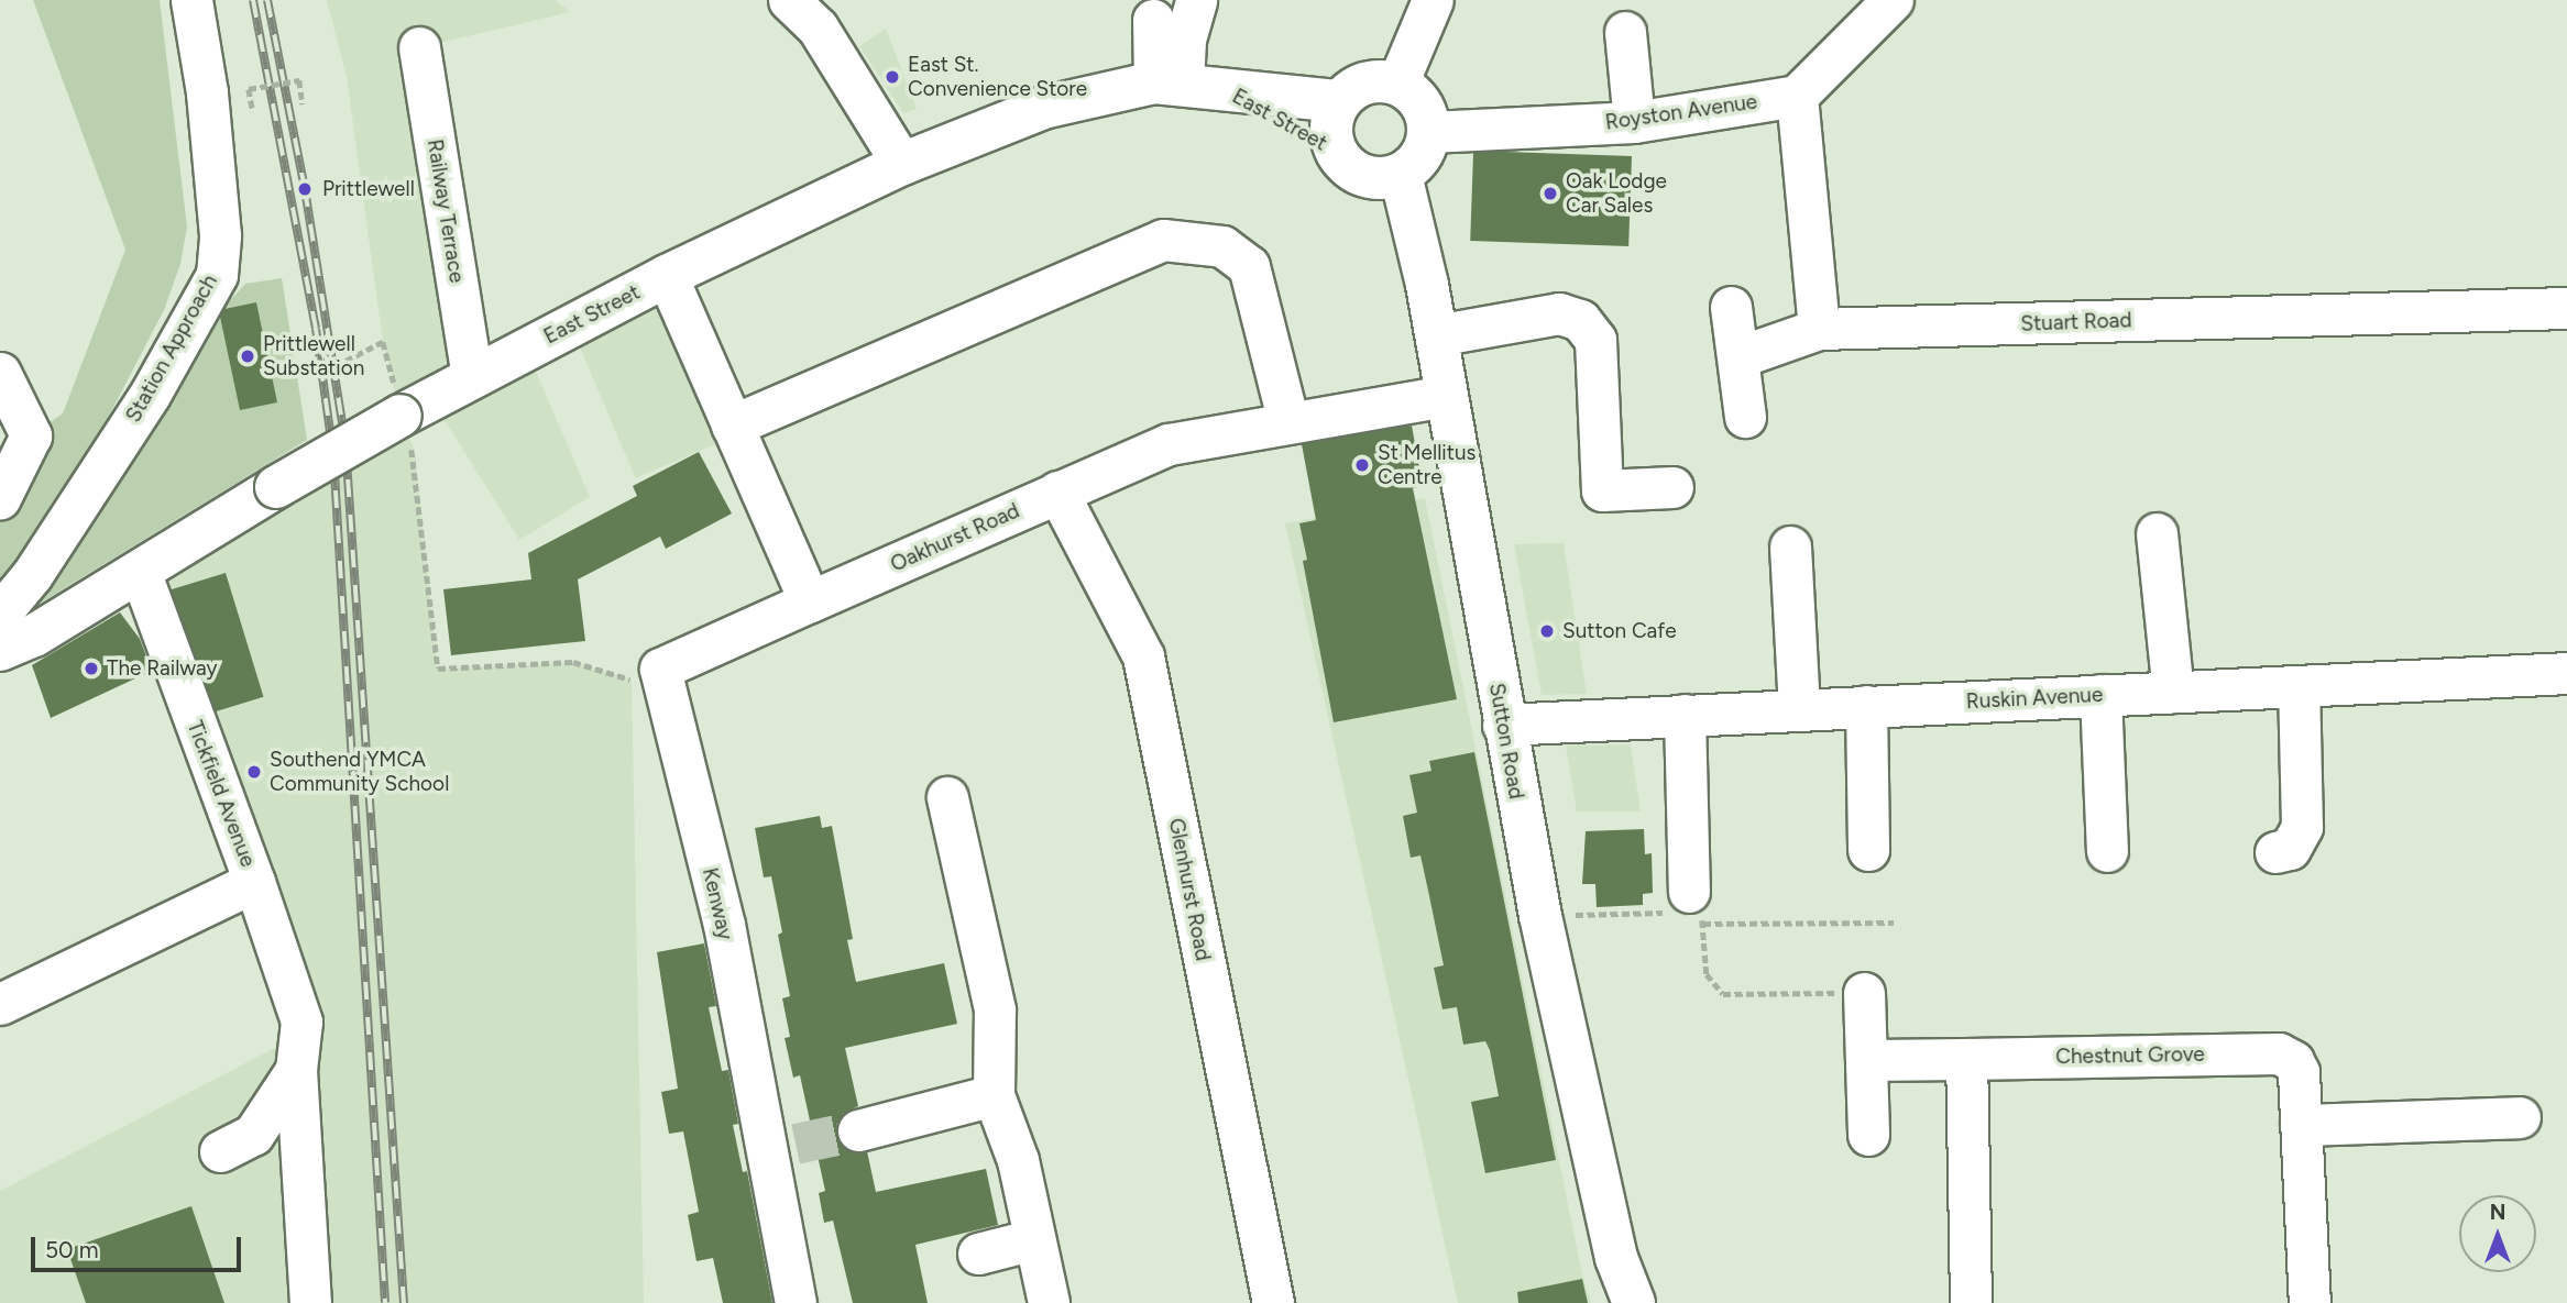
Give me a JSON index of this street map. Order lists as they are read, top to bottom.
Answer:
{
  "streets": {
    "main road": ["East Street", "Sutton Road"],
    "street": [
      "Royston Avenue",
      "Railway Terrace",
      "Stuart Road",
      "Station Approach",
      "Oakhurst Road",
      "Ruskin Avenue",
      "Tickfield Avenue",
      "Glenhurst Road",
      "Kenway",
      "Chestnut Grove"
    ]
  },
  "crossings": [
    ["Royston Avenue", "East Street"],
    ["Royston Avenue", "Sutton Road"],
    ["East Street", "Railway Terrace"],
    ["East Street", "Station Approach"],
    ["East Street", "Sutton Road"],
    ["East Street", "Tickfield Avenue"],
    ["Oakhurst Road", "Sutton Road"],
    ["Oakhurst Road", "Glenhurst Road"],
    ["Ruskin Avenue", "Sutton Road"]
  ],
  "places": [
    "East St. Convenience Store",
    "Prittlewell",
    "Oak Lodge Car Sales",
    "Prittlewell Substation",
    "St Mellitus Centre",
    "Sutton Cafe",
    "The Railway",
    "Southend YMCA Community School"
  ],
  "scale_bar": "50 m",
  "north": "top"
}
